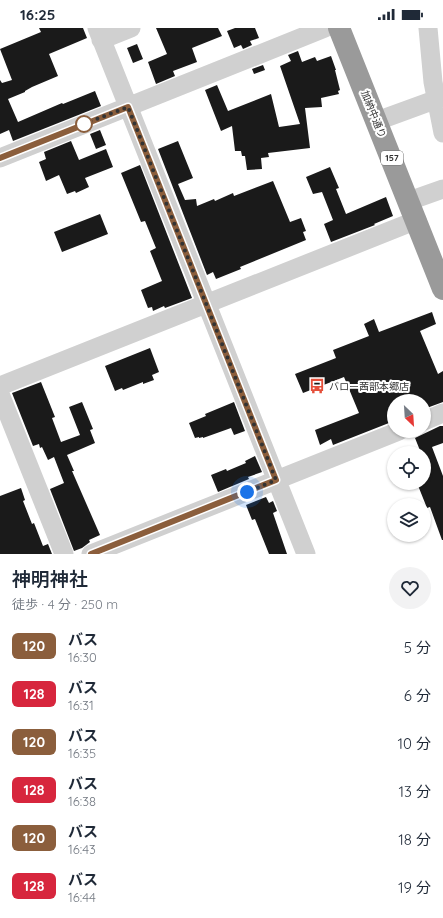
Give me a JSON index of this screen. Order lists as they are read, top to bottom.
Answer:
{
  "streets": {
    "highway": ["加納中通り", "157"]
  },
  "places": {
    "bus stop": ["バロー茜部本郷店"]
  },
  "lines": ["bus line 120"],
  "north": "bottom right",
  "page": {
    "status": "16:25",
    "heading": ["神明神社", "徒歩 · 4 分 · 250 m"],
    "list": [
      {
        "mark": "120",
        "name": "バス",
        "note": "16:30",
        "value": "5 分"
      },
      {
        "mark": "128",
        "name": "バス",
        "note": "16:31",
        "value": "6 分"
      },
      {
        "mark": "120",
        "name": "バス",
        "note": "16:35",
        "value": "10 分"
      },
      {
        "mark": "128",
        "name": "バス",
        "note": "16:38",
        "value": "13 分"
      },
      {
        "mark": "120",
        "name": "バス",
        "note": "16:43",
        "value": "18 分"
      },
      {
        "mark": "128",
        "name": "バス",
        "note": "16:44",
        "value": "19 分"
      }
    ]
  }
}
